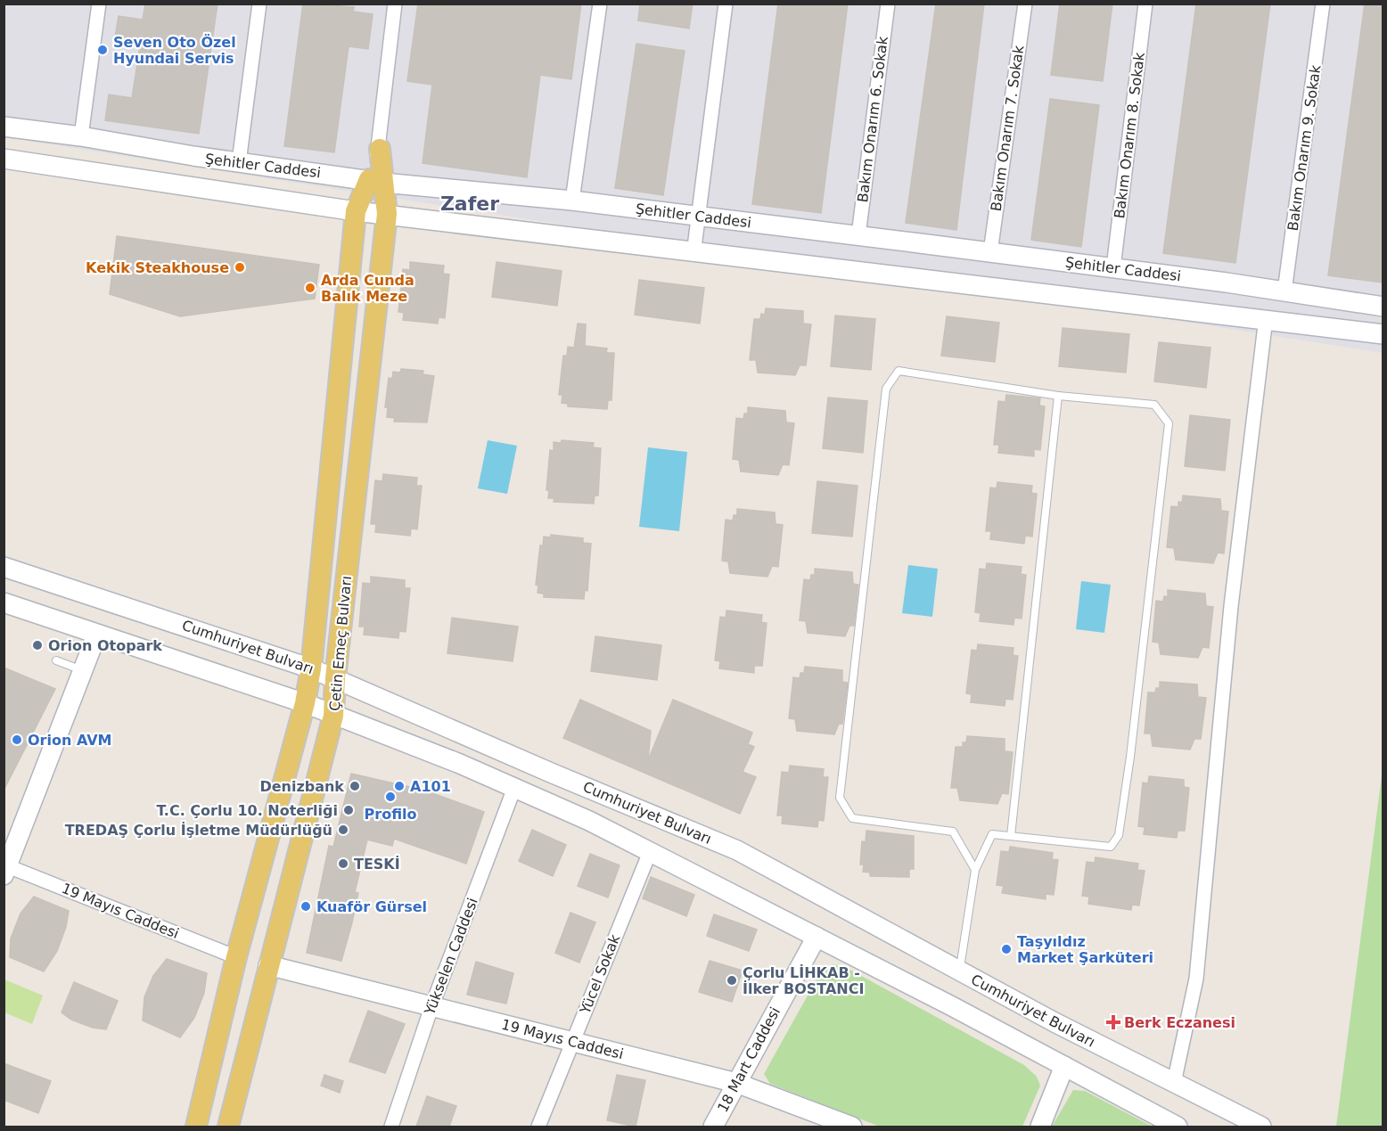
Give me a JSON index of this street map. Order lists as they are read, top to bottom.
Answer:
{
  "streets": {
    "main road": ["Çetin Emeç Bulvarı"],
    "street": [
      "Bakım Onarım 6. Sokak",
      "Bakım Onarım 7. Sokak",
      "Bakım Onarım 8. Sokak",
      "Bakım Onarım 9. Sokak",
      "Şehitler Caddesi",
      "Cumhuriyet Bulvarı",
      "19 Mayıs Caddesi",
      "Yükselen Caddesi",
      "Yücel Sokak",
      "18 Mart Caddesi"
    ]
  },
  "crossings": [
    ["Bakım Onarım 6. Sokak", "Şehitler Caddesi"],
    ["Bakım Onarım 7. Sokak", "Şehitler Caddesi"],
    ["Bakım Onarım 8. Sokak", "Şehitler Caddesi"],
    ["Bakım Onarım 9. Sokak", "Şehitler Caddesi"],
    ["Şehitler Caddesi", "Çetin Emeç Bulvarı"],
    ["Çetin Emeç Bulvarı", "Cumhuriyet Bulvarı"],
    ["Çetin Emeç Bulvarı", "19 Mayıs Caddesi"],
    ["Cumhuriyet Bulvarı", "Yükselen Caddesi"],
    ["Cumhuriyet Bulvarı", "Yücel Sokak"],
    ["Cumhuriyet Bulvarı", "18 Mart Caddesi"],
    ["19 Mayıs Caddesi", "Yükselen Caddesi"],
    ["19 Mayıs Caddesi", "Yücel Sokak"],
    ["19 Mayıs Caddesi", "18 Mart Caddesi"]
  ],
  "districts": ["Zafer"],
  "places": {
    "other": [
      "Seven Oto Özel Hyundai Servis",
      "Kekik Steakhouse",
      "Arda Cunda Balık Meze",
      "Orion Otopark",
      "Orion AVM",
      "Denizbank",
      "A101",
      "Profilo",
      "T.C. Çorlu 10. Noterliği",
      "TREDAŞ Çorlu İşletme Müdürlüğü",
      "TESKİ",
      "Kuaför Gürsel",
      "Taşyıldız Market Şarküteri",
      "Çorlu LİHKAB - İlker BOSTANCI"
    ],
    "health": ["Berk Eczanesi"]
  }
}
